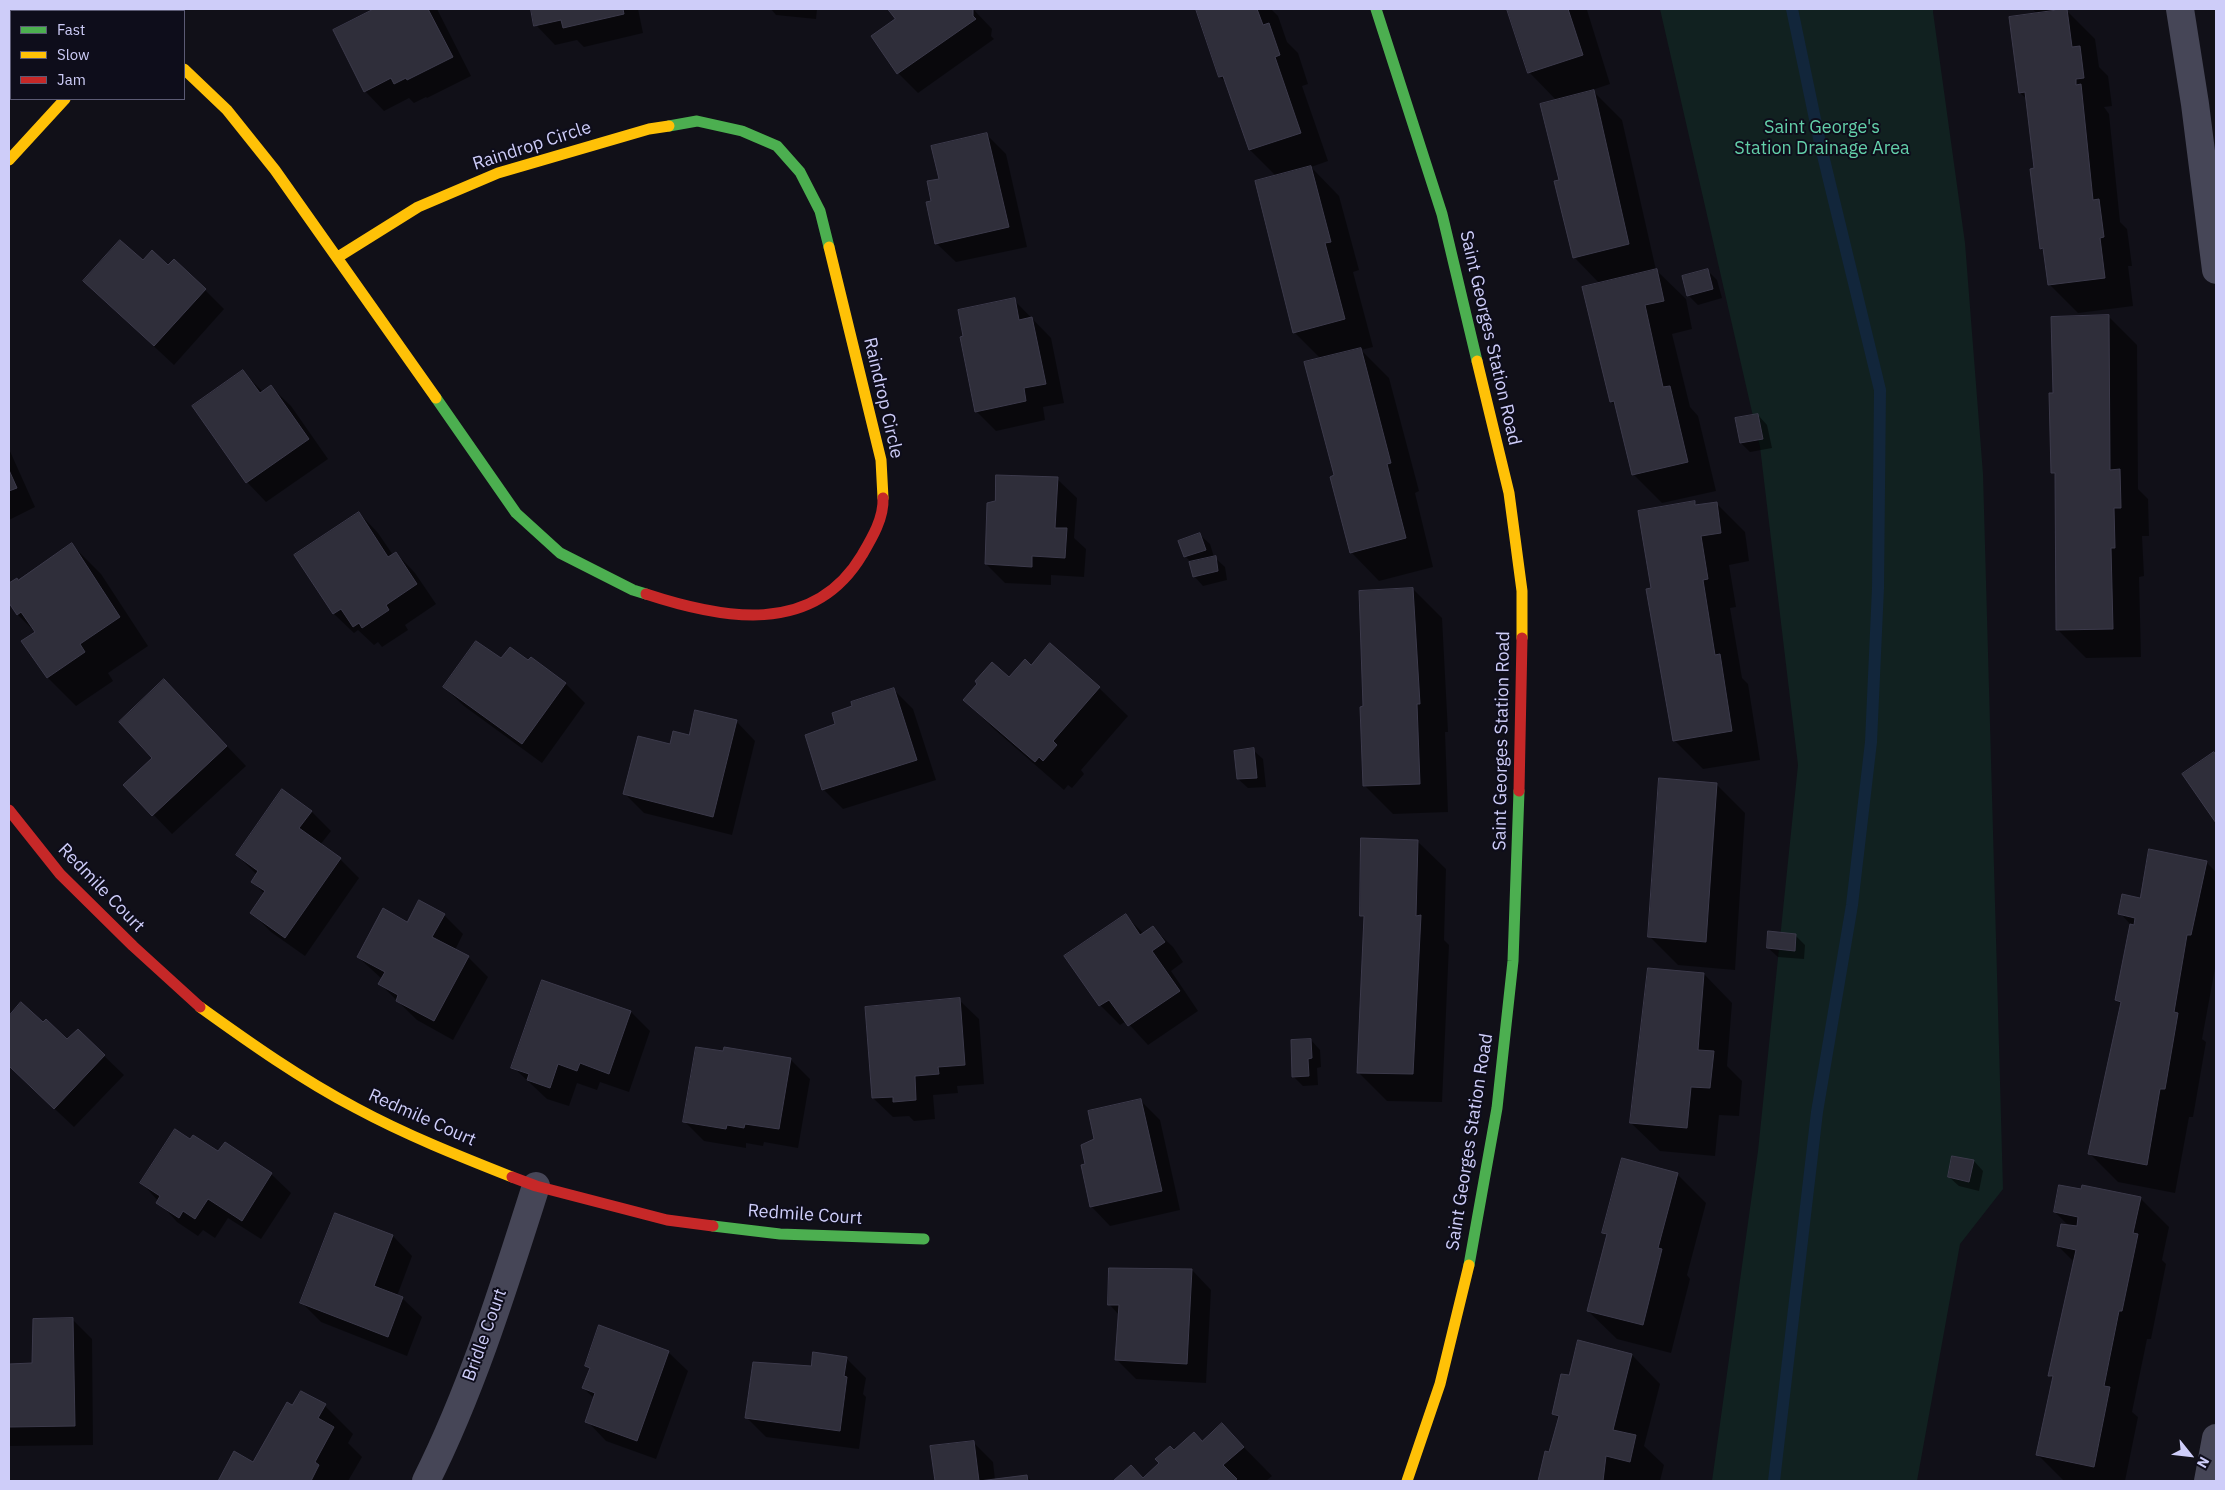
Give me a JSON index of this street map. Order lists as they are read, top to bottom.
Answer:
{
  "streets": {
    "street": [
      "Raindrop Circle",
      "Saint Georges Station Road",
      "Redmile Court",
      "Bridle Court"
    ]
  },
  "crossings": [
    ["Redmile Court", "Bridle Court"]
  ],
  "parks": ["Saint George's Station Drainage Area"],
  "legend": ["Fast", "Slow", "Jam"],
  "north": "bottom right"
}
